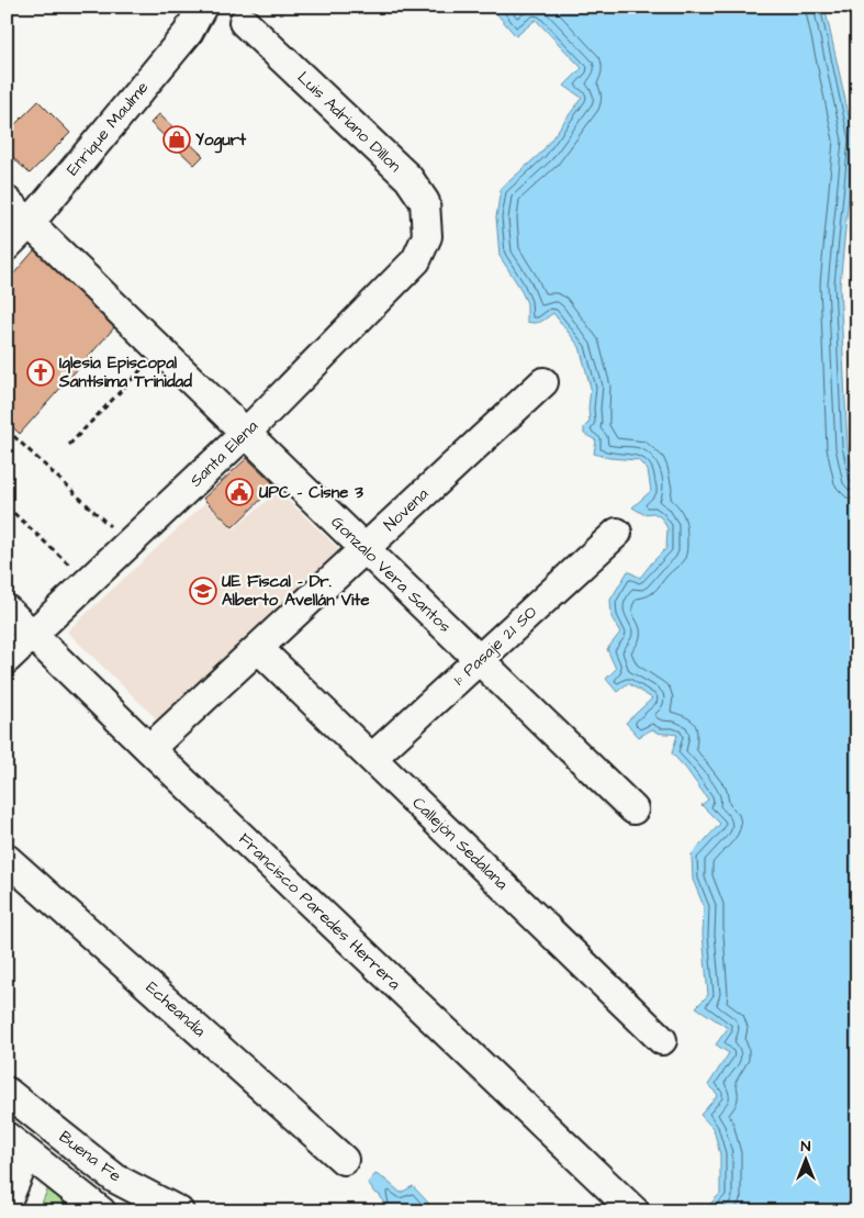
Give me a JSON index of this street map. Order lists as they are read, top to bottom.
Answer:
{
  "streets": {
    "street": [
      "Luis Adriano Dillon",
      "Enrique Maulme",
      "Santa Elena",
      "Novena",
      "Gonzalo Vera Santos",
      "1º Pasaje 21 SO",
      "Callejón Sedalana",
      "Francisco Paredes Herrera",
      "Echeandía",
      "Buena Fe"
    ]
  },
  "crossings": [
    ["Luis Adriano Dillon", "Santa Elena"],
    ["Enrique Maulme", "Gonzalo Vera Santos"],
    ["Santa Elena", "Gonzalo Vera Santos"],
    ["Santa Elena", "Francisco Paredes Herrera"],
    ["Novena", "Gonzalo Vera Santos"],
    ["Novena", "Callejón Sedalana"],
    ["Novena", "Francisco Paredes Herrera"],
    ["Gonzalo Vera Santos", "1º Pasaje 21 SO"],
    ["1º Pasaje 21 SO", "Callejón Sedalana"]
  ],
  "places": {
    "shop": ["Yogurt"],
    "church": ["Iglesia Episcopal Santísima Trinidad"],
    "public building": ["UPC - Cisne 3"],
    "school or university": ["UE Fiscal - Dr. Alberto Avellán Vite"]
  },
  "north": "top"
}
